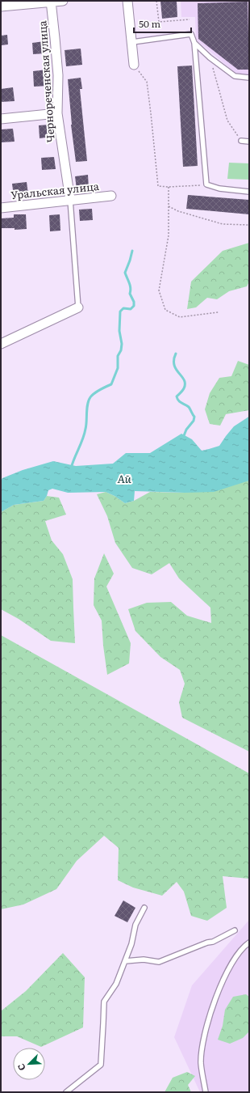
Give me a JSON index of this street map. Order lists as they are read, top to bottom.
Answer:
{
  "streets": {
    "street": ["Чернореченская улица", "Уральская улица"]
  },
  "crossings": [
    ["Чернореченская улица", "Уральская улица"]
  ],
  "water": ["Ай"],
  "scale_bar": "50 m",
  "north": "bottom left"
}
